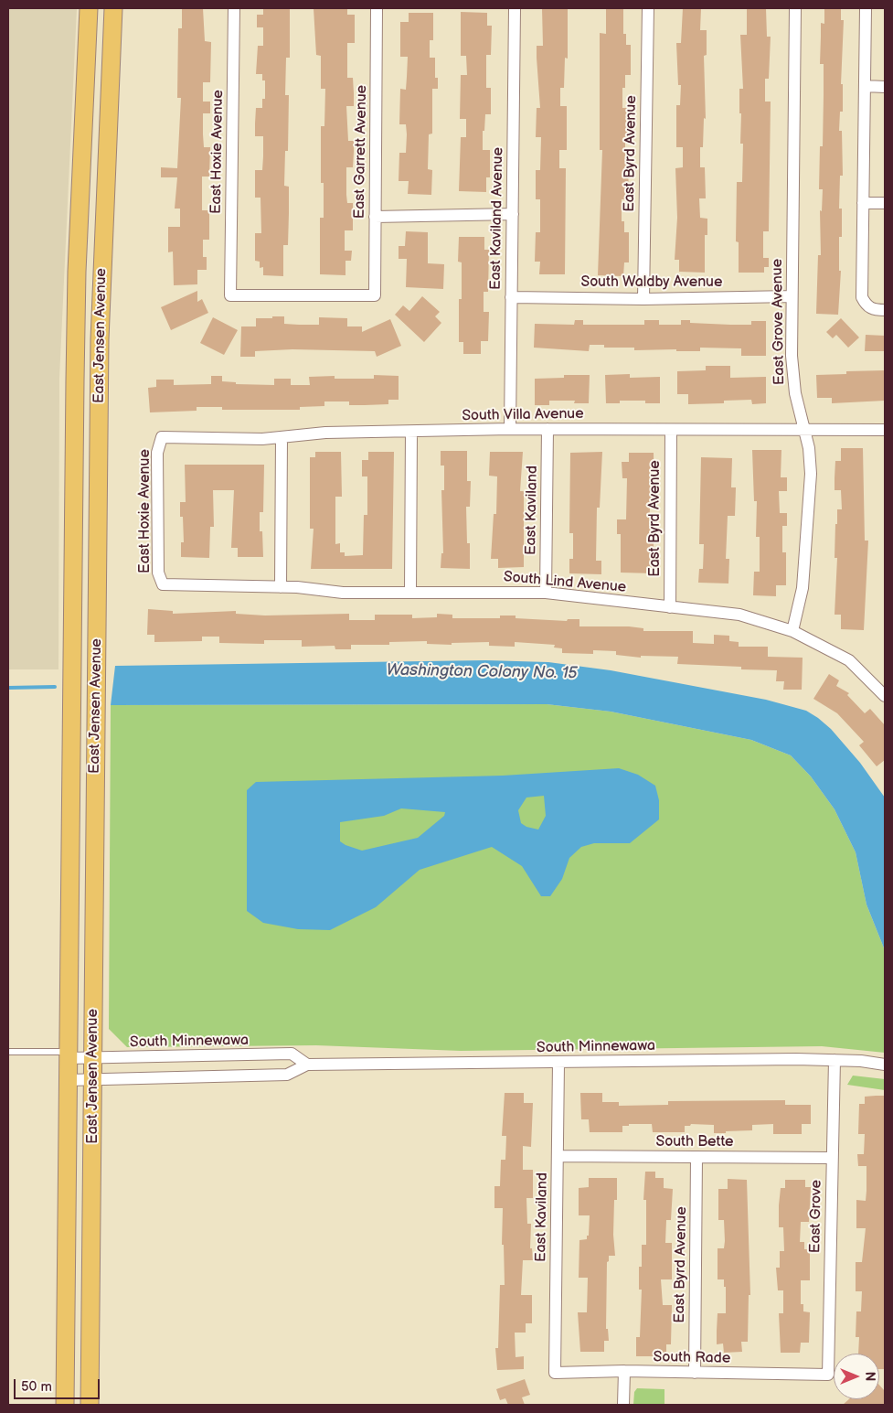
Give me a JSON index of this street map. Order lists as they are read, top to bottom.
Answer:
{
  "streets": {
    "main road": ["East Jensen Avenue"],
    "street": [
      "East Hoxie Avenue",
      "East Garrett Avenue",
      "East Byrd Avenue",
      "East Kaviland Avenue",
      "South Waldby Avenue",
      "East Grove Avenue",
      "South Villa Avenue",
      "East Kaviland",
      "South Lind Avenue",
      "South Minnewawa",
      "South Bette",
      "East Grove",
      "South Rade"
    ]
  },
  "crossings": [
    ["East Hoxie Avenue", "East Garrett Avenue"],
    ["East Hoxie Avenue", "South Villa Avenue"],
    ["East Hoxie Avenue", "South Lind Avenue"],
    ["East Byrd Avenue", "South Waldby Avenue"],
    ["East Byrd Avenue", "South Villa Avenue"],
    ["East Byrd Avenue", "South Lind Avenue"],
    ["East Byrd Avenue", "South Bette"],
    ["East Byrd Avenue", "South Rade"],
    ["East Kaviland Avenue", "South Waldby Avenue"],
    ["East Kaviland Avenue", "South Villa Avenue"],
    ["South Waldby Avenue", "East Grove Avenue"],
    ["East Grove Avenue", "South Villa Avenue"],
    ["East Grove Avenue", "South Lind Avenue"],
    ["East Jensen Avenue", "South Minnewawa"],
    ["South Villa Avenue", "East Kaviland"],
    ["East Kaviland", "South Lind Avenue"],
    ["East Kaviland", "South Minnewawa"],
    ["East Kaviland", "South Bette"],
    ["East Kaviland", "South Rade"],
    ["South Minnewawa", "East Grove"],
    ["South Bette", "East Grove"],
    ["East Grove", "South Rade"]
  ],
  "water": ["Washington Colony No. 15"],
  "scale_bar": "50 m",
  "north": "right"
}
